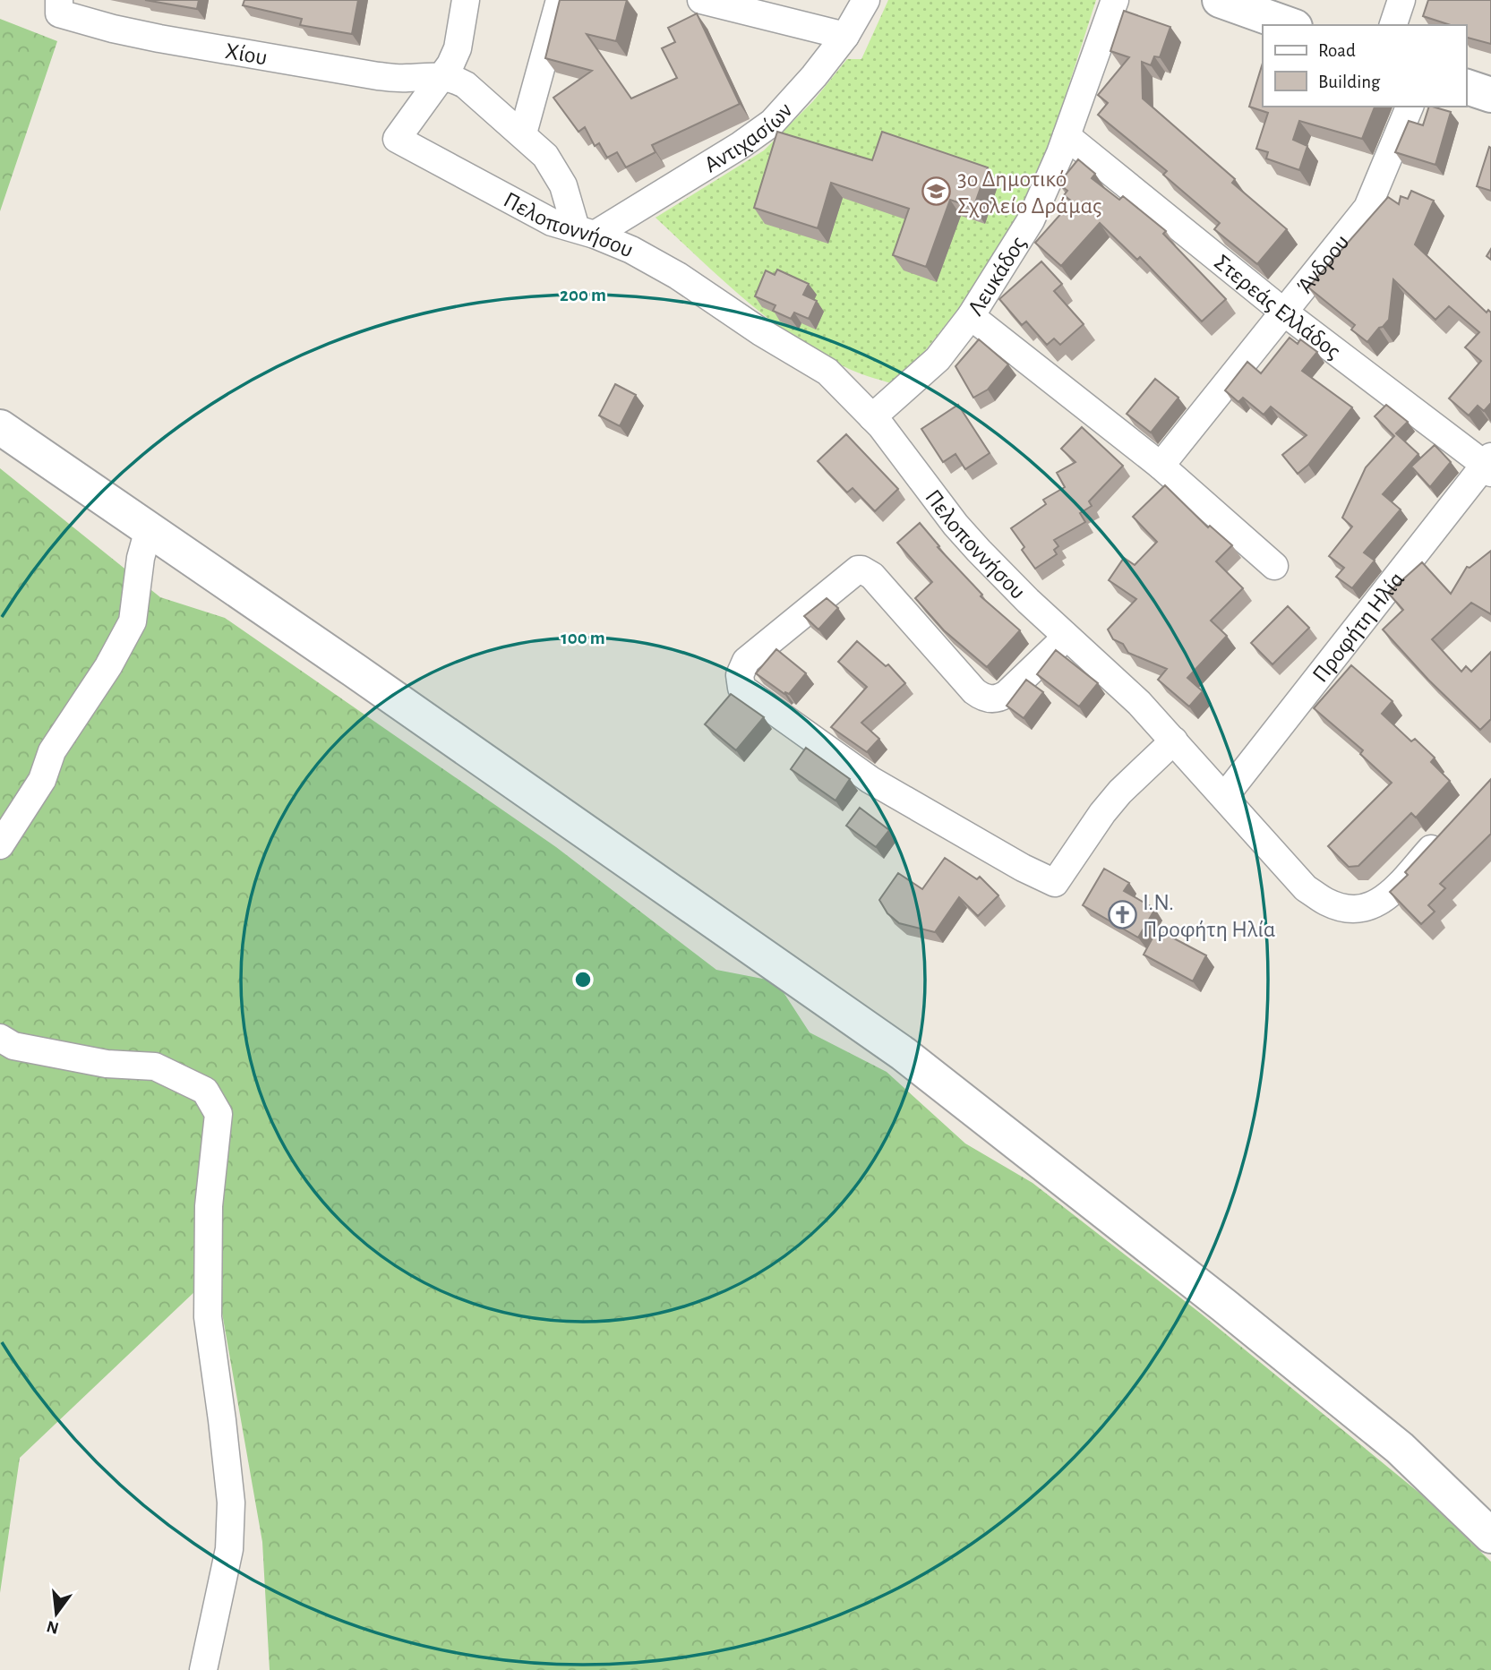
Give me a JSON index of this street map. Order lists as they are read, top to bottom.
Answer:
{
  "streets": {
    "street": [
      "Χίου",
      "Αντιχασίων",
      "Πελοποννήσου",
      "Άνδρου",
      "Λευκάδος",
      "Στερεάς Ελλάδος",
      "Προφήτη Ηλία"
    ]
  },
  "crossings": [
    ["Χίου", "Πελοποννήσου"],
    ["Αντιχασίων", "Πελοποννήσου"],
    ["Πελοποννήσου", "Λευκάδος"],
    ["Πελοποννήσου", "Προφήτη Ηλία"],
    ["Άνδρου", "Στερεάς Ελλάδος"],
    ["Λευκάδος", "Στερεάς Ελλάδος"],
    ["Στερεάς Ελλάδος", "Προφήτη Ηλία"]
  ],
  "places": {
    "school or university": ["3ο Δημοτικό Σχολείο Δράμας"],
    "church": ["Ι.Ν. Προφήτη Ηλία"]
  },
  "legend": ["Road", "Building"],
  "north": "bottom",
  "rings": ["200 m", "100 m"]
}
